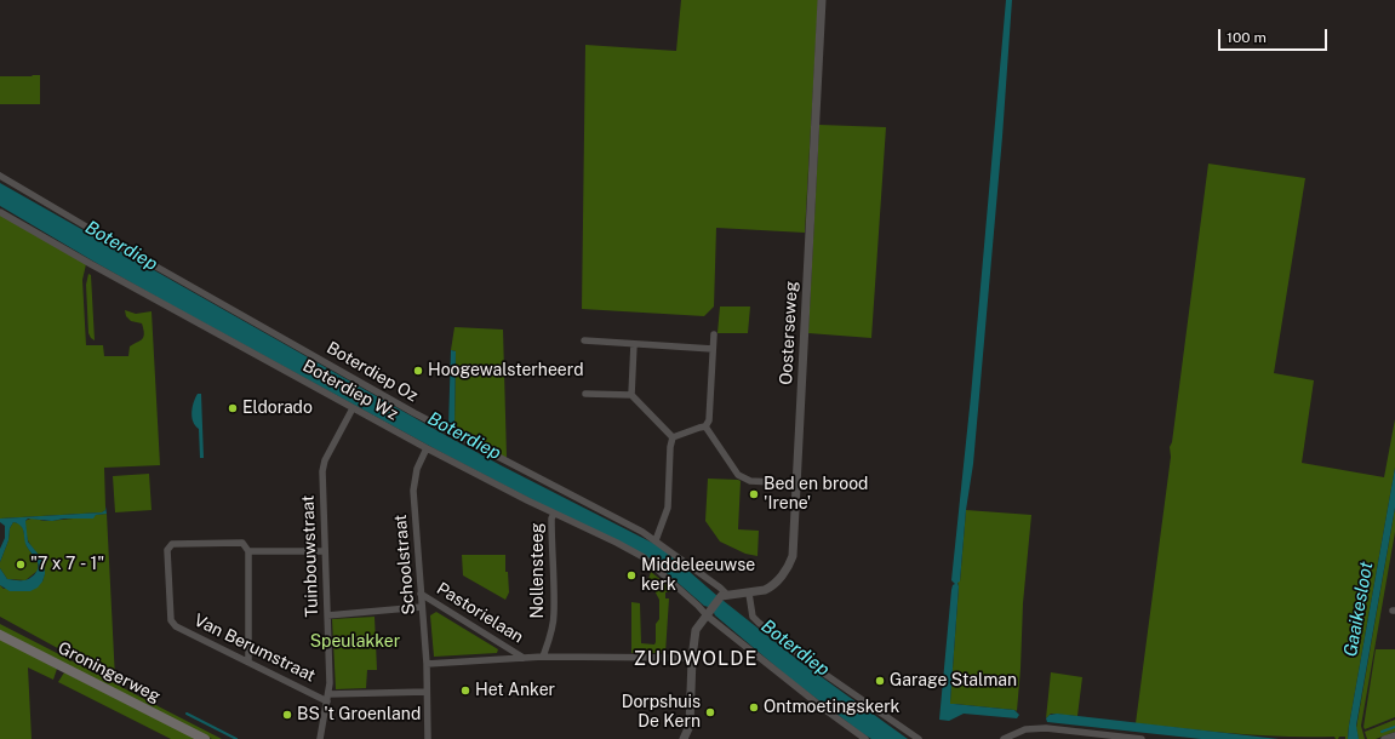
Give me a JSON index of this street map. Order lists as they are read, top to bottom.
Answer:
{
  "streets": {
    "main road": ["Groningerweg"],
    "street": [
      "Oosterseweg",
      "Boterdiep Oz",
      "Boterdiep Wz",
      "Tuinbouwstraat",
      "Schoolstraat",
      "Nollensteeg",
      "Pastorielaan",
      "Van Berumstraat"
    ]
  },
  "crossings": [
    ["Oosterseweg", "Boterdiep Oz"],
    ["Boterdiep Wz", "Tuinbouwstraat"],
    ["Boterdiep Wz", "Schoolstraat"],
    ["Boterdiep Wz", "Nollensteeg"],
    ["Tuinbouwstraat", "Van Berumstraat"],
    ["Schoolstraat", "Pastorielaan"],
    ["Nollensteeg", "Pastorielaan"]
  ],
  "districts": ["ZUIDWOLDE"],
  "water": ["Boterdiep", "Gaaikesloot"],
  "parks": ["Speulakker"],
  "places": [
    "Hoogewalsterheerd",
    "Eldorado",
    "Bed en brood 'Irene'",
    "\"7 x 7 - 1\"",
    "Middeleeuwse kerk",
    "Garage Stalman",
    "Het Anker",
    "Ontmoetingskerk",
    "Dorpshuis De Kern",
    "BS 't Groenland"
  ],
  "scale_bar": "100 m"
}
